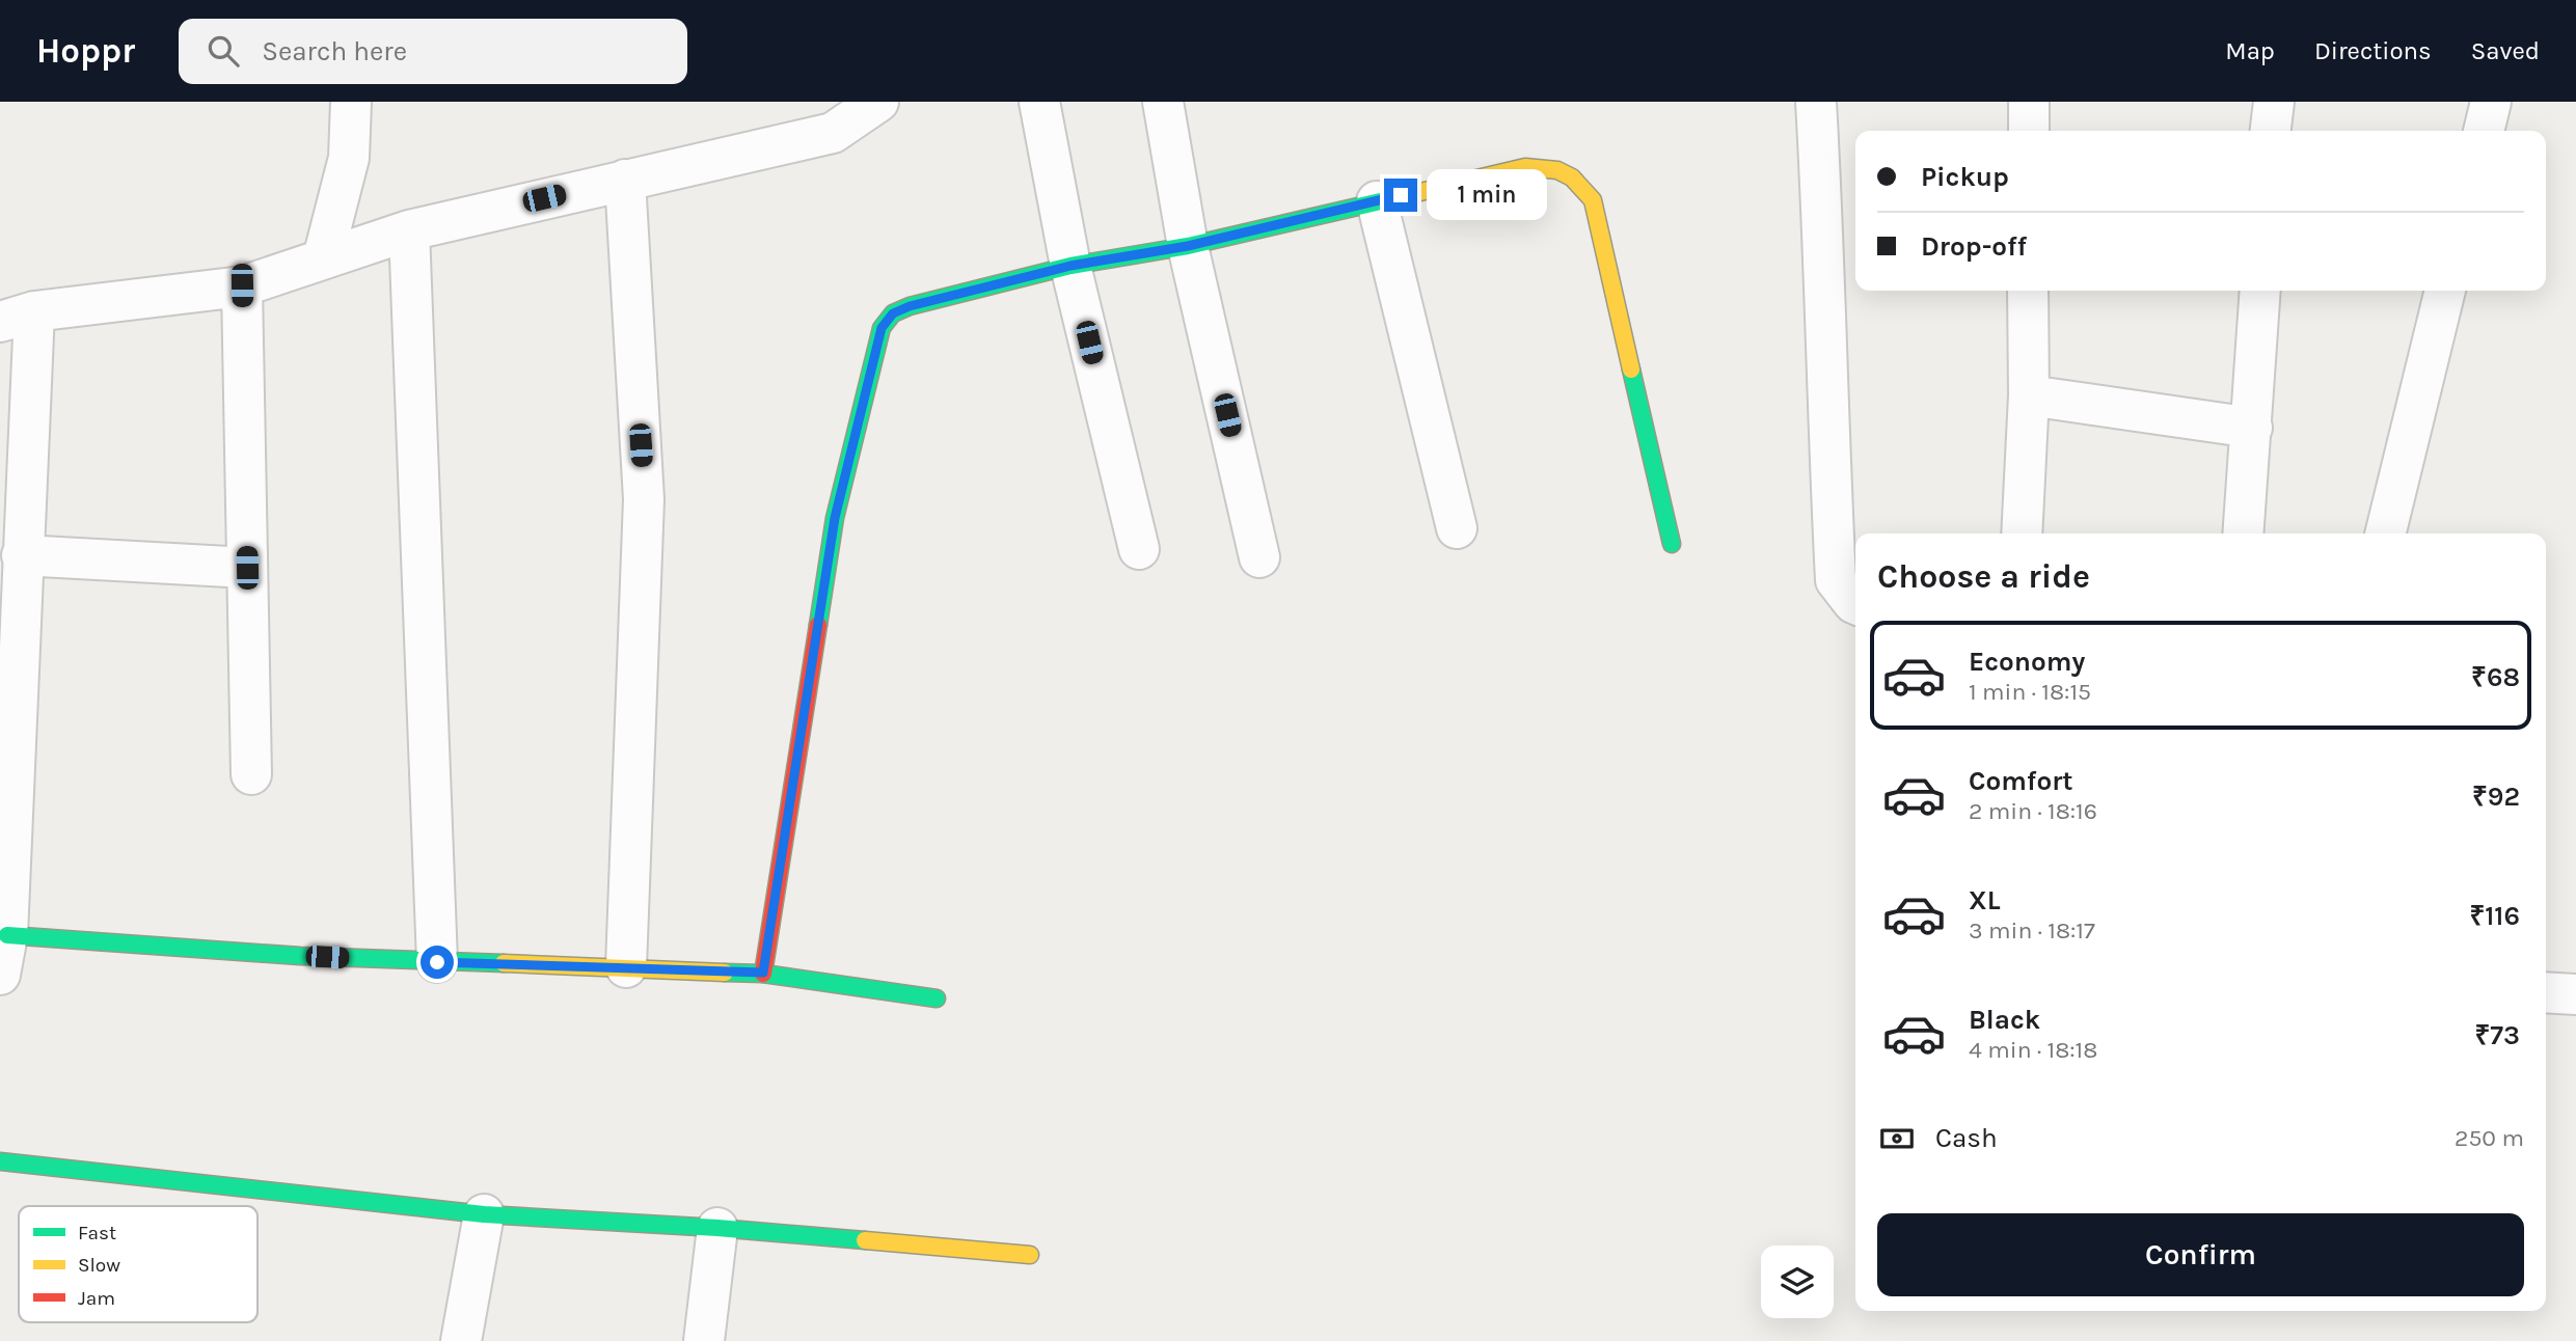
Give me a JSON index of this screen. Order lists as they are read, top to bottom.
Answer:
{
  "legend": ["Fast", "Slow", "Jam"],
  "page": {
    "header": "Hoppr",
    "search": "Search here",
    "nav": ["Map", "Directions", "Saved"],
    "banner": ["Pickup", "Drop-off"],
    "bubble": "1 min",
    "heading": "Choose a ride",
    "list": [
      {
        "name": "Economy",
        "note": "1 min · 18:15",
        "value": "₹68"
      },
      {
        "name": "Comfort",
        "note": "2 min · 18:16",
        "value": "₹92"
      },
      {
        "name": "XL",
        "note": "3 min · 18:17",
        "value": "₹116"
      },
      {
        "name": "Black",
        "note": "4 min · 18:18",
        "value": "₹73"
      }
    ],
    "pay": ["Cash", "250 m"],
    "buttons": "Confirm"
  }
}
